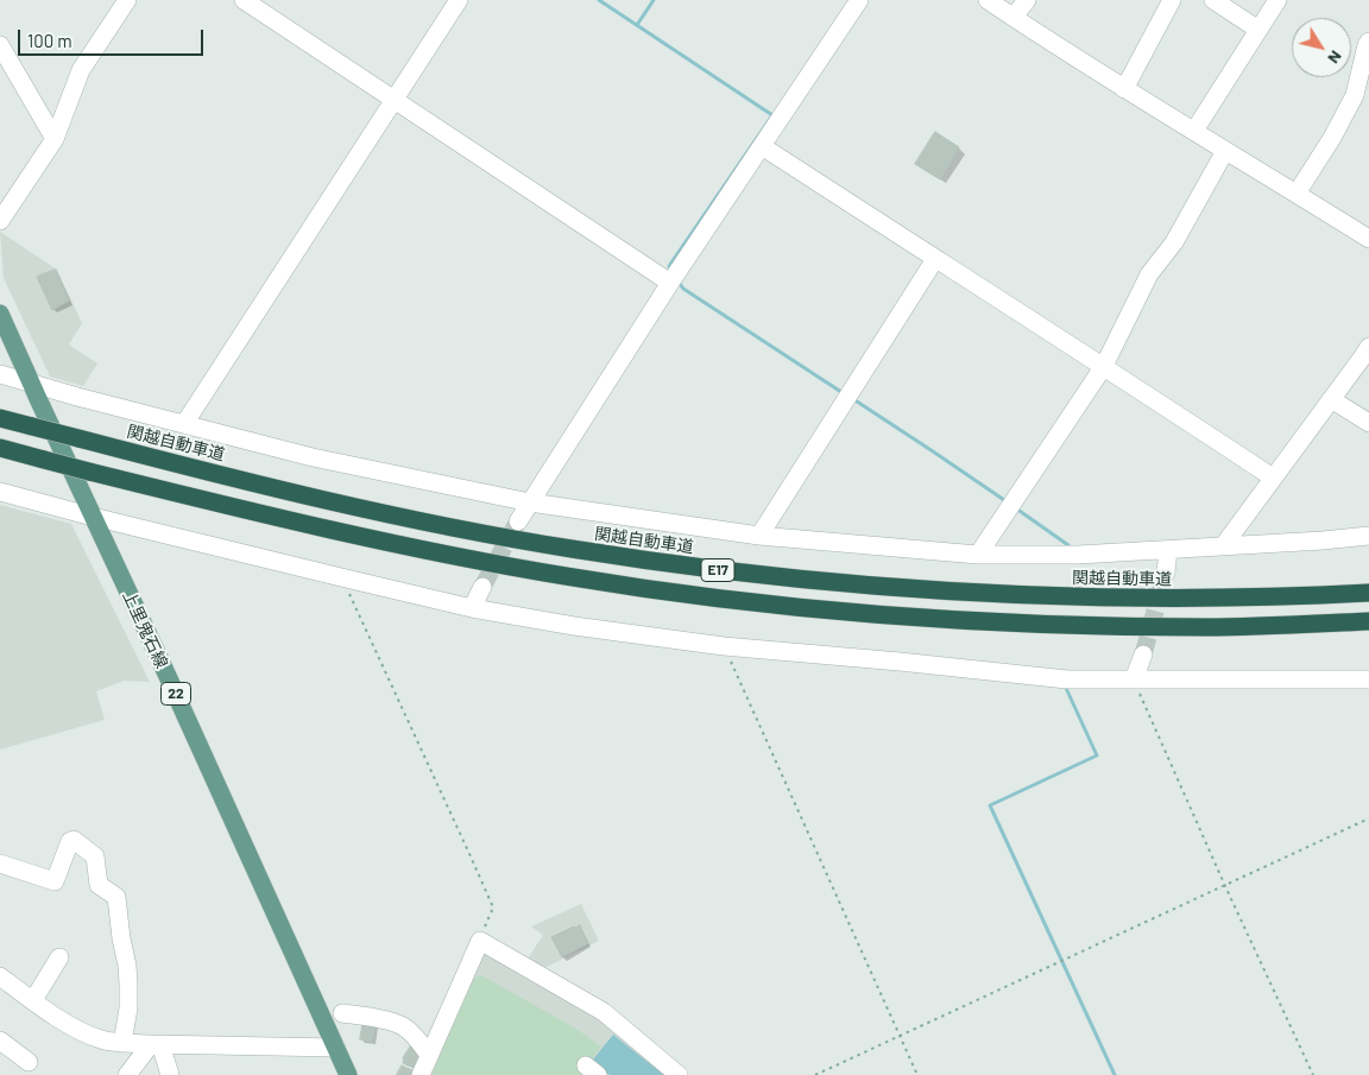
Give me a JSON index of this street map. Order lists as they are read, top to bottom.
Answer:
{
  "streets": {
    "highway": ["関越自動車道", "E17"],
    "main road": ["上里鬼石線", "22"]
  },
  "scale_bar": "100 m",
  "north": "bottom right"
}
